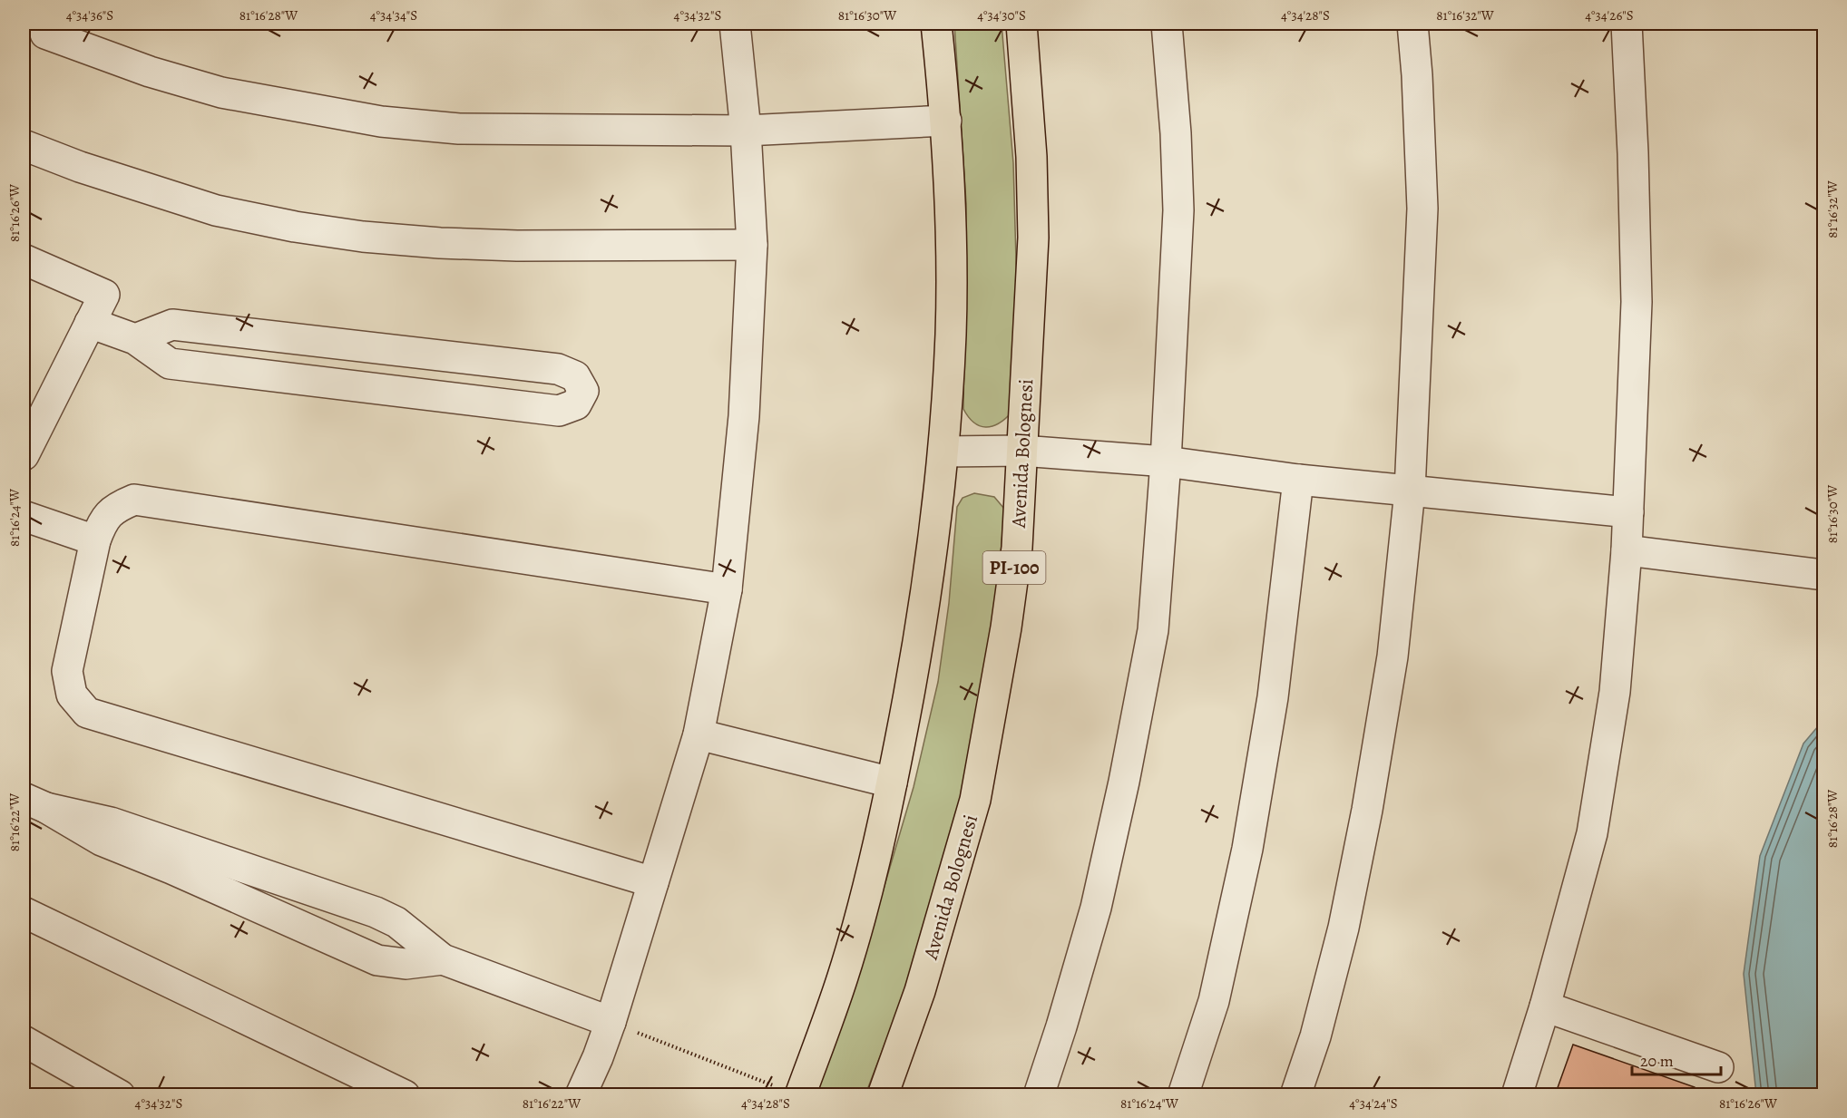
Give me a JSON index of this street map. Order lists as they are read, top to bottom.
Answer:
{
  "streets": {
    "main road": ["Avenida Bolognesi", "PI-100"]
  },
  "scale_bar": "20 m",
  "coordinates": [
    "4°34'36\"S",
    "81°16'28\"W",
    "4°34'34\"S",
    "4°34'32\"S",
    "81°16'30\"W",
    "4°34'30\"S",
    "4°34'28\"S",
    "81°16'32\"W",
    "4°34'26\"S",
    "81°16'26\"W",
    "81°16'24\"W",
    "81°16'22\"W",
    "4°34'24\"S"
  ]
}
